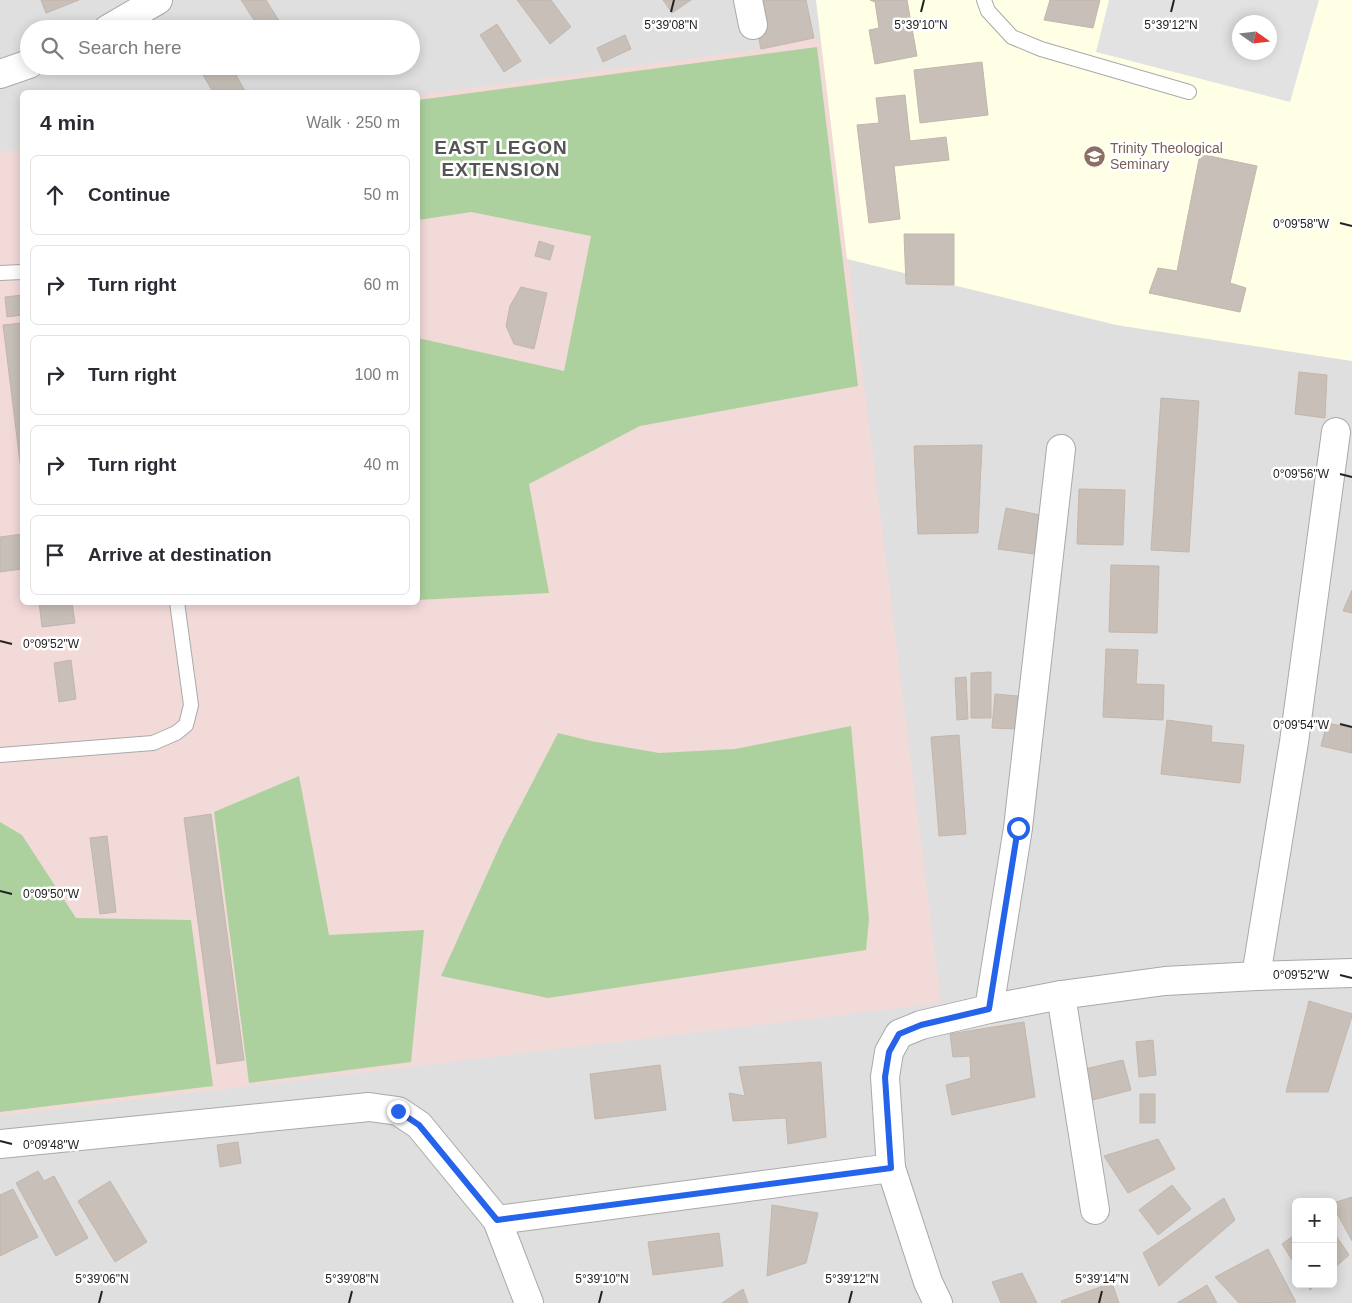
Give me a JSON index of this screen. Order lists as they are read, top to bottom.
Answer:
{
  "districts": ["EAST LEGON EXTENSION"],
  "places": {
    "school or university": ["Trinity Theological Seminary"]
  },
  "north": "right",
  "page": {
    "search": "Search here",
    "heading": ["4 min", "Walk · 250 m"],
    "list": [
      ["Continue", "50 m"],
      ["Turn right", "60 m"],
      ["Turn right", "100 m"],
      ["Turn right", "40 m"],
      "Arrive at destination"
    ],
    "map_buttons": ["+", "−"]
  },
  "coordinates": [
    "5°39'08\"N",
    "5°39'10\"N",
    "5°39'12\"N",
    "0°09'58\"W",
    "0°09'56\"W",
    "0°09'52\"W",
    "0°09'54\"W",
    "0°09'50\"W",
    "0°09'48\"W",
    "5°39'06\"N",
    "5°39'14\"N"
  ]
}
